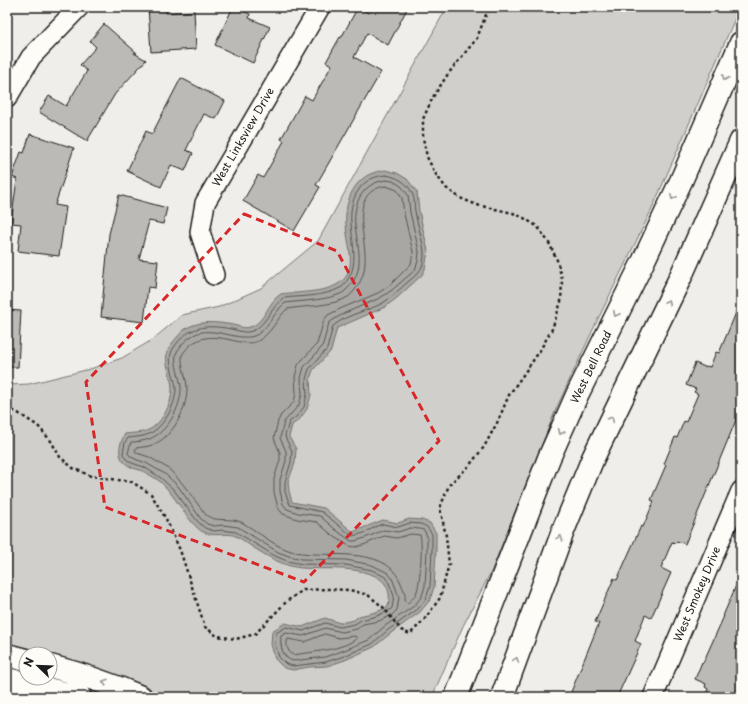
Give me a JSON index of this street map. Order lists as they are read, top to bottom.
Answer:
{
  "streets": {
    "main road": ["West Bell Road"],
    "street": ["West Linksview Drive", "West Smokey Drive"]
  },
  "north": "top left"
}
